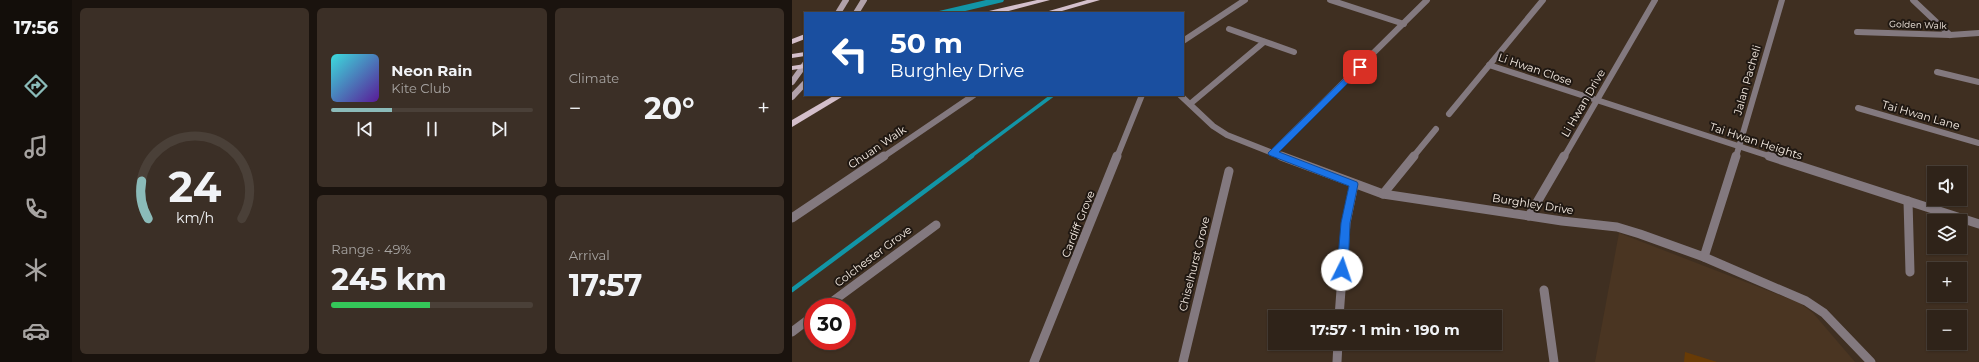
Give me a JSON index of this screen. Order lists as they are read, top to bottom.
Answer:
{
  "streets": {
    "street": [
      "Golden Walk",
      "Li Hwan Close",
      "Jalan Pacheli",
      "Li Hwan Drive",
      "Tai Hwan Lane",
      "Tai Hwan Heights",
      "Chuan Walk",
      "Burghley Drive",
      "Cardiff Grove",
      "Colchester Grove",
      "Chiselhurst Grove"
    ]
  },
  "crossings": [
    ["Li Hwan Close", "Li Hwan Drive"],
    ["Li Hwan Close", "Tai Hwan Heights"],
    ["Jalan Pacheli", "Tai Hwan Heights"],
    ["Jalan Pacheli", "Burghley Drive"],
    ["Li Hwan Drive", "Tai Hwan Heights"],
    ["Li Hwan Drive", "Burghley Drive"]
  ],
  "page": {
    "tabs": "17:56",
    "tile": [
      "Climate",
      ["Range · 49%", "245 km"],
      ["Arrival", "17:57"]
    ],
    "turn": ["50 m", "Burghley Drive"],
    "song": ["Neon Rain", "Kite Club"],
    "heat": ["−", "20°", "+"],
    "map_buttons": ["+", "−"],
    "limit": "30",
    "trip": "17:57 · 1 min · 190 m",
    "gauge": ["24", "km/h"]
  }
}
